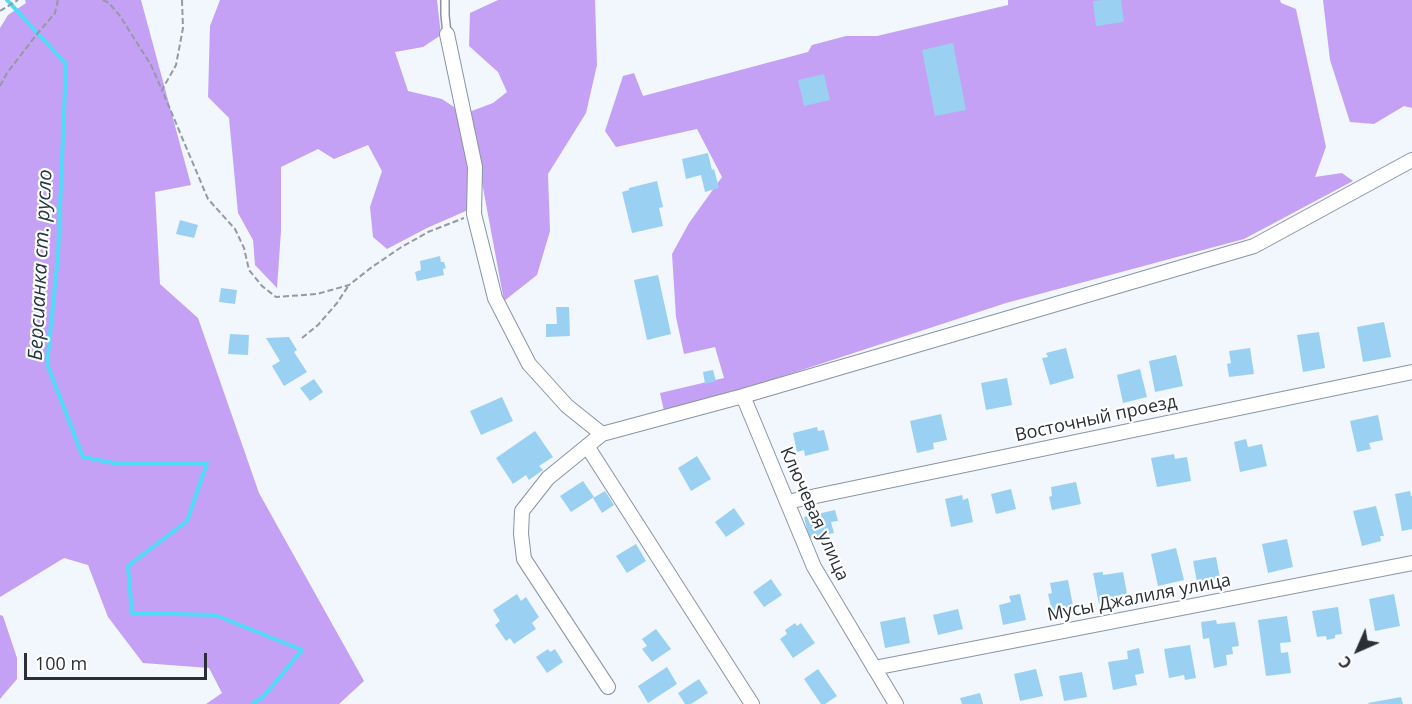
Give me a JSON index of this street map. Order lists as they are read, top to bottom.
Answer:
{
  "streets": {
    "street": ["Восточный проезд", "Ключевая улица", "Мусы Джалиля улица"]
  },
  "crossings": [
    ["Восточный проезд", "Ключевая улица"],
    ["Ключевая улица", "Мусы Джалиля улица"]
  ],
  "water": ["Берсианка ст. русло"],
  "scale_bar": "100 m",
  "north": "bottom left"
}
